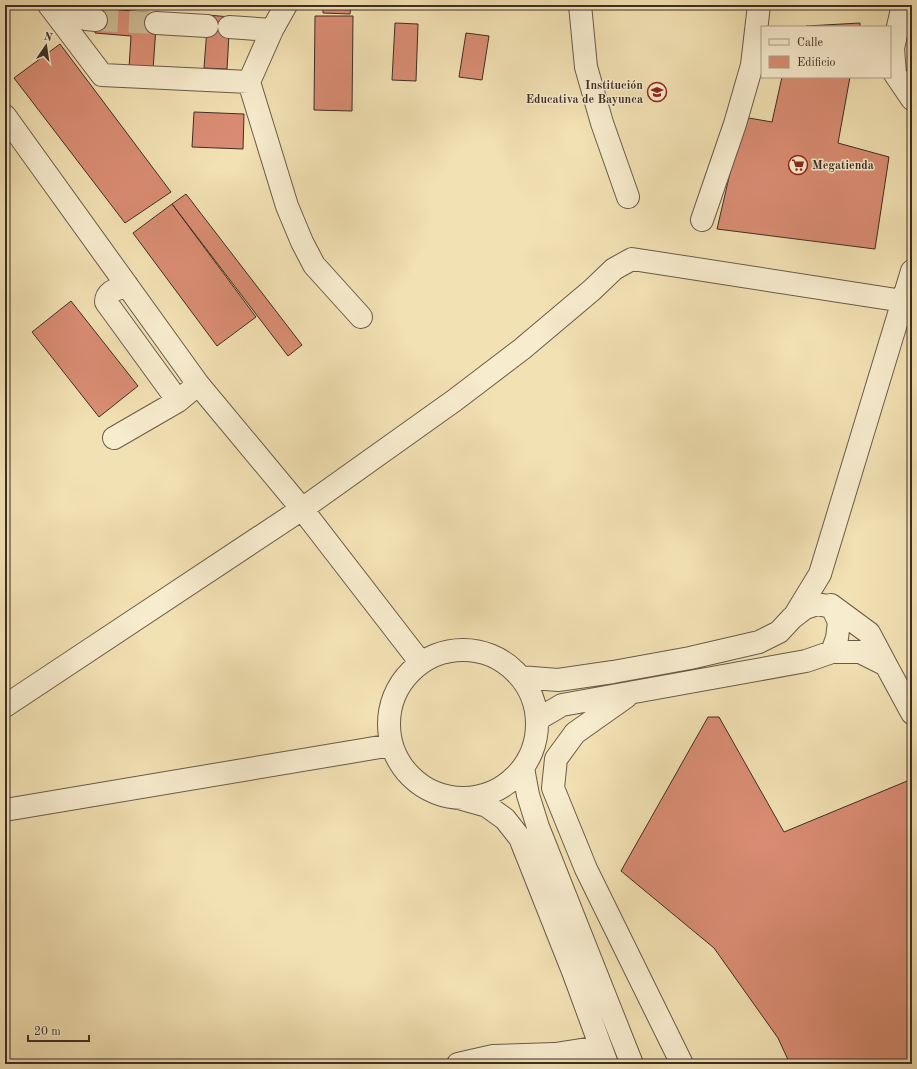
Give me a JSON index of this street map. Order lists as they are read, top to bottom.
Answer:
{
  "places": {
    "school or university": ["Institución Educativa de Bayunca"],
    "supermarket": ["Megatienda"]
  },
  "legend": ["Calle", "Edificio"],
  "scale_bar": "20 m",
  "north": "top"
}
